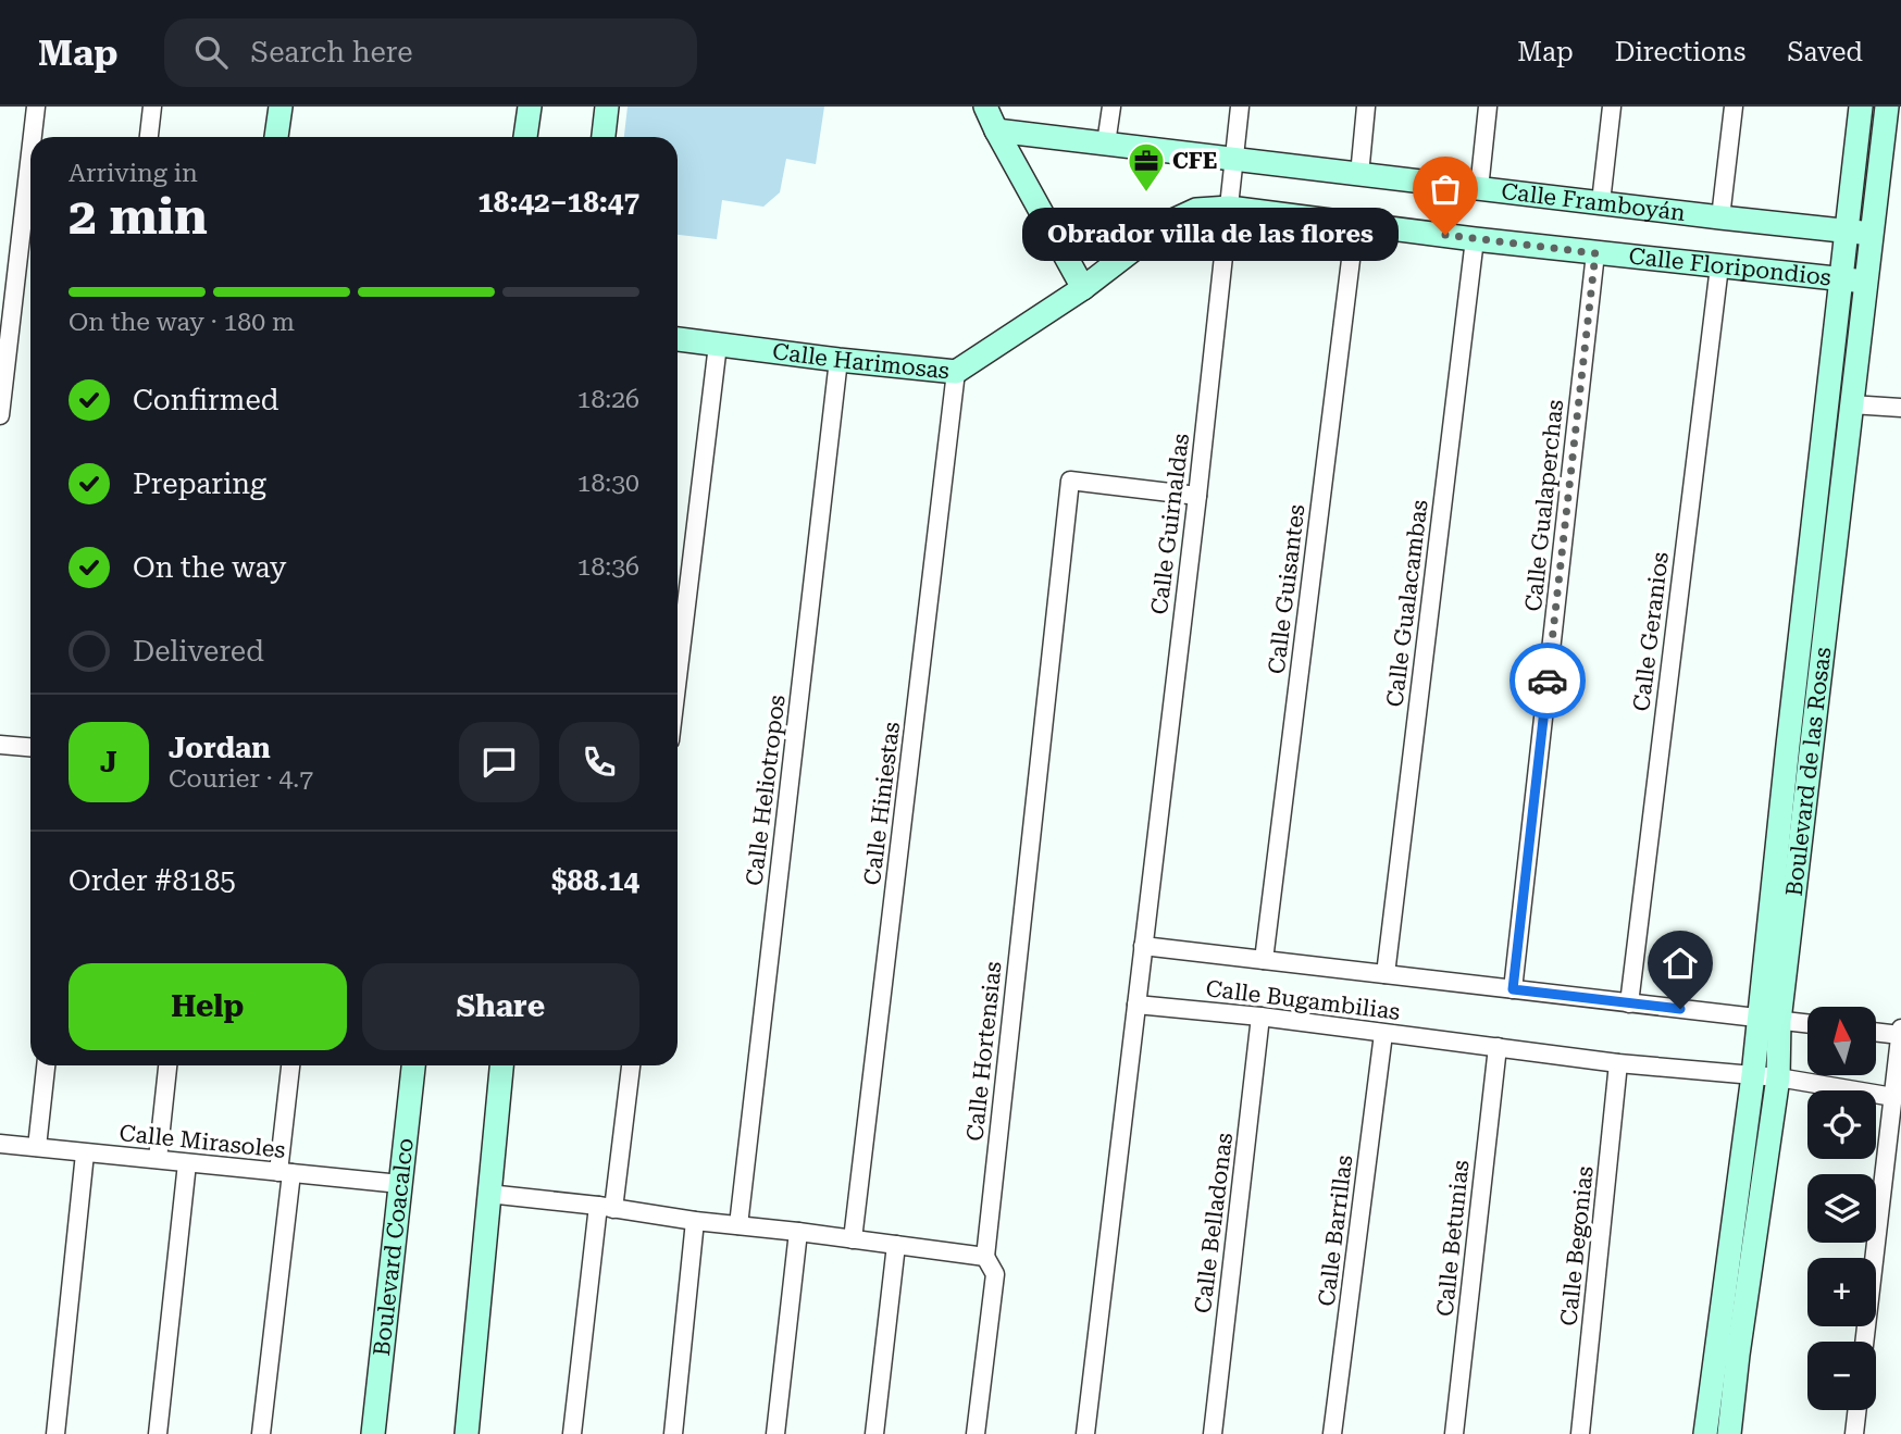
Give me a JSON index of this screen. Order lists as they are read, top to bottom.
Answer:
{
  "streets": {
    "street": [
      "Calle Framboyán",
      "Calle Floripondios",
      "Calle Harimosas",
      "Calle Gualaperchas",
      "Calle Guirnaldas",
      "Calle Guisantes",
      "Calle Gualacambas",
      "Calle Geranios",
      "Boulevard de las Rosas",
      "Calle Heliotropos",
      "Calle Hiniestas",
      "Calle Bugambilias",
      "Calle Hortensias",
      "Calle Mirasoles",
      "Calle Belladonas",
      "Calle Barrillas",
      "Calle Betunias",
      "Boulevard Coacalco",
      "Calle Begonias"
    ]
  },
  "crossings": [
    ["Calle Framboyán", "Calle Guirnaldas"],
    ["Calle Framboyán", "Boulevard de las Rosas"],
    ["Calle Floripondios", "Calle Harimosas"],
    ["Calle Floripondios", "Calle Gualaperchas"],
    ["Calle Floripondios", "Calle Guirnaldas"],
    ["Calle Floripondios", "Calle Guisantes"],
    ["Calle Floripondios", "Calle Gualacambas"],
    ["Calle Floripondios", "Calle Geranios"],
    ["Calle Floripondios", "Boulevard de las Rosas"],
    ["Calle Harimosas", "Calle Guirnaldas"],
    ["Calle Harimosas", "Calle Heliotropos"],
    ["Calle Harimosas", "Calle Hiniestas"],
    ["Calle Guirnaldas", "Calle Bugambilias"],
    ["Calle Guirnaldas", "Calle Hortensias"],
    ["Boulevard de las Rosas", "Calle Bugambilias"],
    ["Calle Bugambilias", "Calle Belladonas"],
    ["Calle Bugambilias", "Calle Barrillas"],
    ["Calle Bugambilias", "Calle Betunias"],
    ["Calle Bugambilias", "Calle Begonias"],
    ["Calle Mirasoles", "Boulevard Coacalco"]
  ],
  "places": {
    "office": ["CFE"],
    "other": ["Obrador villa de las flores"]
  },
  "north": "top",
  "page": {
    "header": "Map",
    "search": "Search here",
    "nav": ["Map", "Directions", "Saved"],
    "heading": ["2 min", "Arriving in", "18:42–18:47"],
    "panel": [
      "Jordan",
      "Courier · 4.7",
      "Order #8185",
      "$88.14"
    ],
    "bubble": "Obrador villa de las flores",
    "bar": "On the way · 180 m",
    "list": [
      ["Confirmed", "18:26"],
      ["Preparing", "18:30"],
      ["On the way", "18:36"],
      "Delivered"
    ],
    "round": "J",
    "buttons": ["Help", "Share"],
    "map_buttons": ["+", "−"]
  }
}
